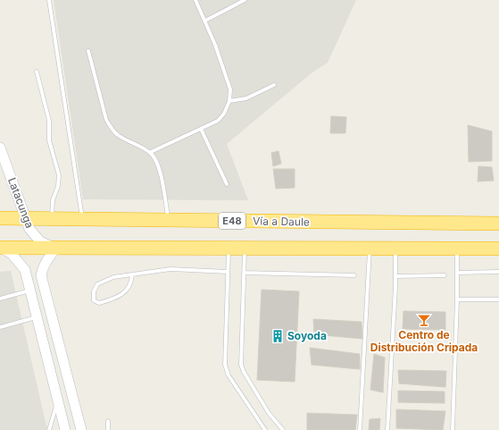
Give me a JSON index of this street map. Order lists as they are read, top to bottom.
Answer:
{
  "streets": {
    "highway": ["E48", "Vía a Daule"],
    "street": ["Latacunga"]
  },
  "crossings": [
    ["Latacunga", "Vía a Daule"]
  ],
  "places": {
    "bar": ["Centro de Distribución Cripada"],
    "building": ["Soyoda"]
  }
}
